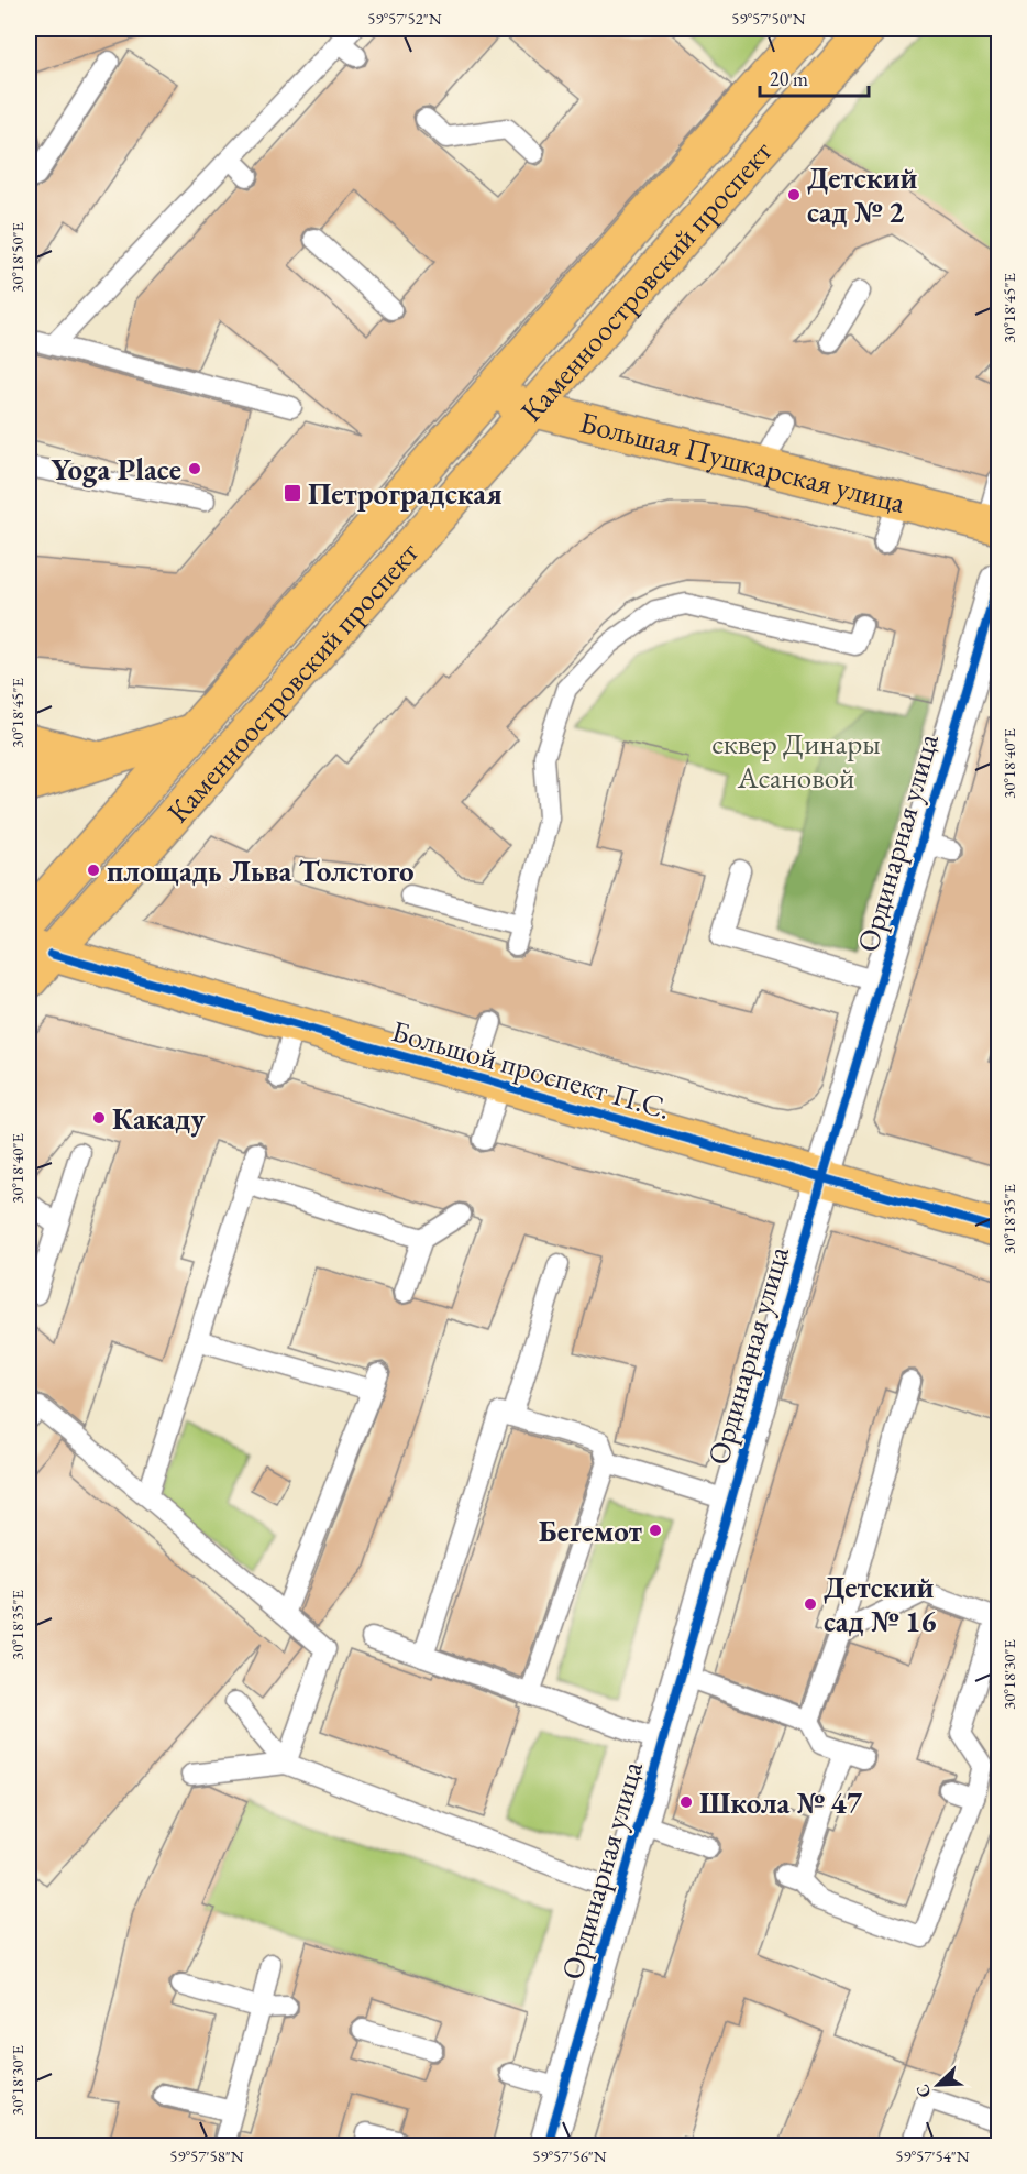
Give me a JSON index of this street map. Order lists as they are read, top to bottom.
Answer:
{
  "streets": {
    "main road": ["Каменноостровский проспект", "Большая Пушкарская улица", "Большой проспект П.С."],
    "street": ["Ординарная улица"]
  },
  "crossings": [
    ["Каменноостровский проспект", "Большая Пушкарская улица"],
    ["Каменноостровский проспект", "Большой проспект П.С."],
    ["Ординарная улица", "Большой проспект П.С."]
  ],
  "parks": ["сквер Динары Асановой"],
  "places": {
    "other": [
      "Детский сад № 2",
      "Yoga Place",
      "площадь Льва Толстого",
      "Какаду",
      "Бегемот",
      "Детский сад № 16",
      "Школа № 47"
    ],
    "transit": ["Петроградская"]
  },
  "scale_bar": "20 m",
  "north": "bottom left",
  "coordinates": [
    "59°57'52\"N",
    "59°57'50\"N",
    "30°18'50\"E",
    "30°18'45\"E",
    "30°18'40\"E",
    "30°18'35\"E",
    "30°18'30\"E",
    "59°57'58\"N",
    "59°57'56\"N",
    "59°57'54\"N"
  ]
}
